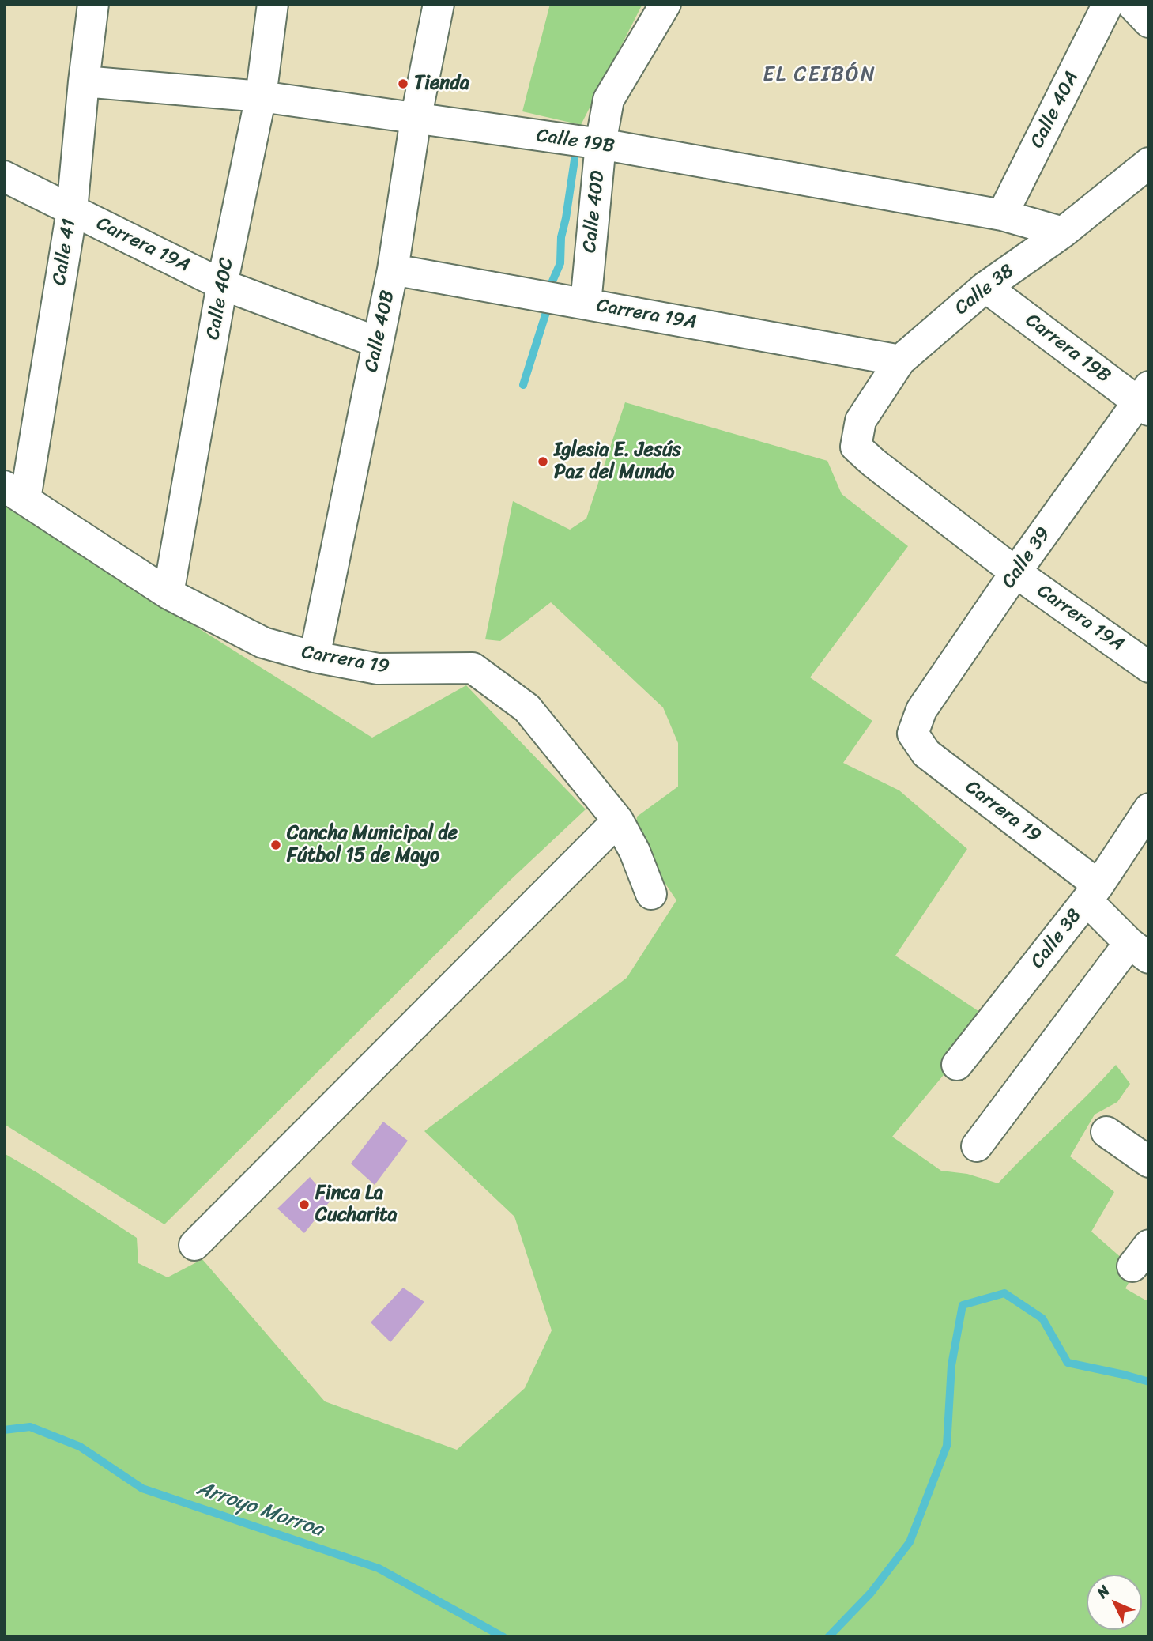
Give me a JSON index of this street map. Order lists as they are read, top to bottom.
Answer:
{
  "streets": {
    "street": [
      "Calle 40A",
      "Calle 19B",
      "Calle 40D",
      "Carrera 19A",
      "Calle 41",
      "Calle 38",
      "Calle 40C",
      "Calle 40B",
      "Carrera 19B",
      "Calle 39",
      "Carrera 19"
    ]
  },
  "crossings": [
    ["Calle 40A", "Calle 19B"],
    ["Calle 19B", "Calle 40D"],
    ["Calle 19B", "Calle 41"],
    ["Calle 19B", "Calle 38"],
    ["Calle 19B", "Calle 40C"],
    ["Calle 19B", "Calle 40B"],
    ["Calle 40D", "Carrera 19A"],
    ["Carrera 19A", "Calle 41"],
    ["Carrera 19A", "Calle 38"],
    ["Carrera 19A", "Calle 40C"],
    ["Carrera 19A", "Calle 40B"],
    ["Carrera 19A", "Calle 39"],
    ["Calle 41", "Carrera 19"],
    ["Calle 38", "Carrera 19B"],
    ["Calle 38", "Carrera 19"],
    ["Calle 40C", "Carrera 19"],
    ["Calle 40B", "Carrera 19"],
    ["Carrera 19B", "Calle 39"],
    ["Calle 39", "Carrera 19"]
  ],
  "districts": ["EL CEIBÓN"],
  "water": ["Arroyo Morroa"],
  "places": [
    "Tienda",
    "Iglesia E. Jesús Paz del Mundo",
    "Cancha Municipal de Fútbol 15 de Mayo",
    "Finca La Cucharita"
  ],
  "north": "top left"
}
